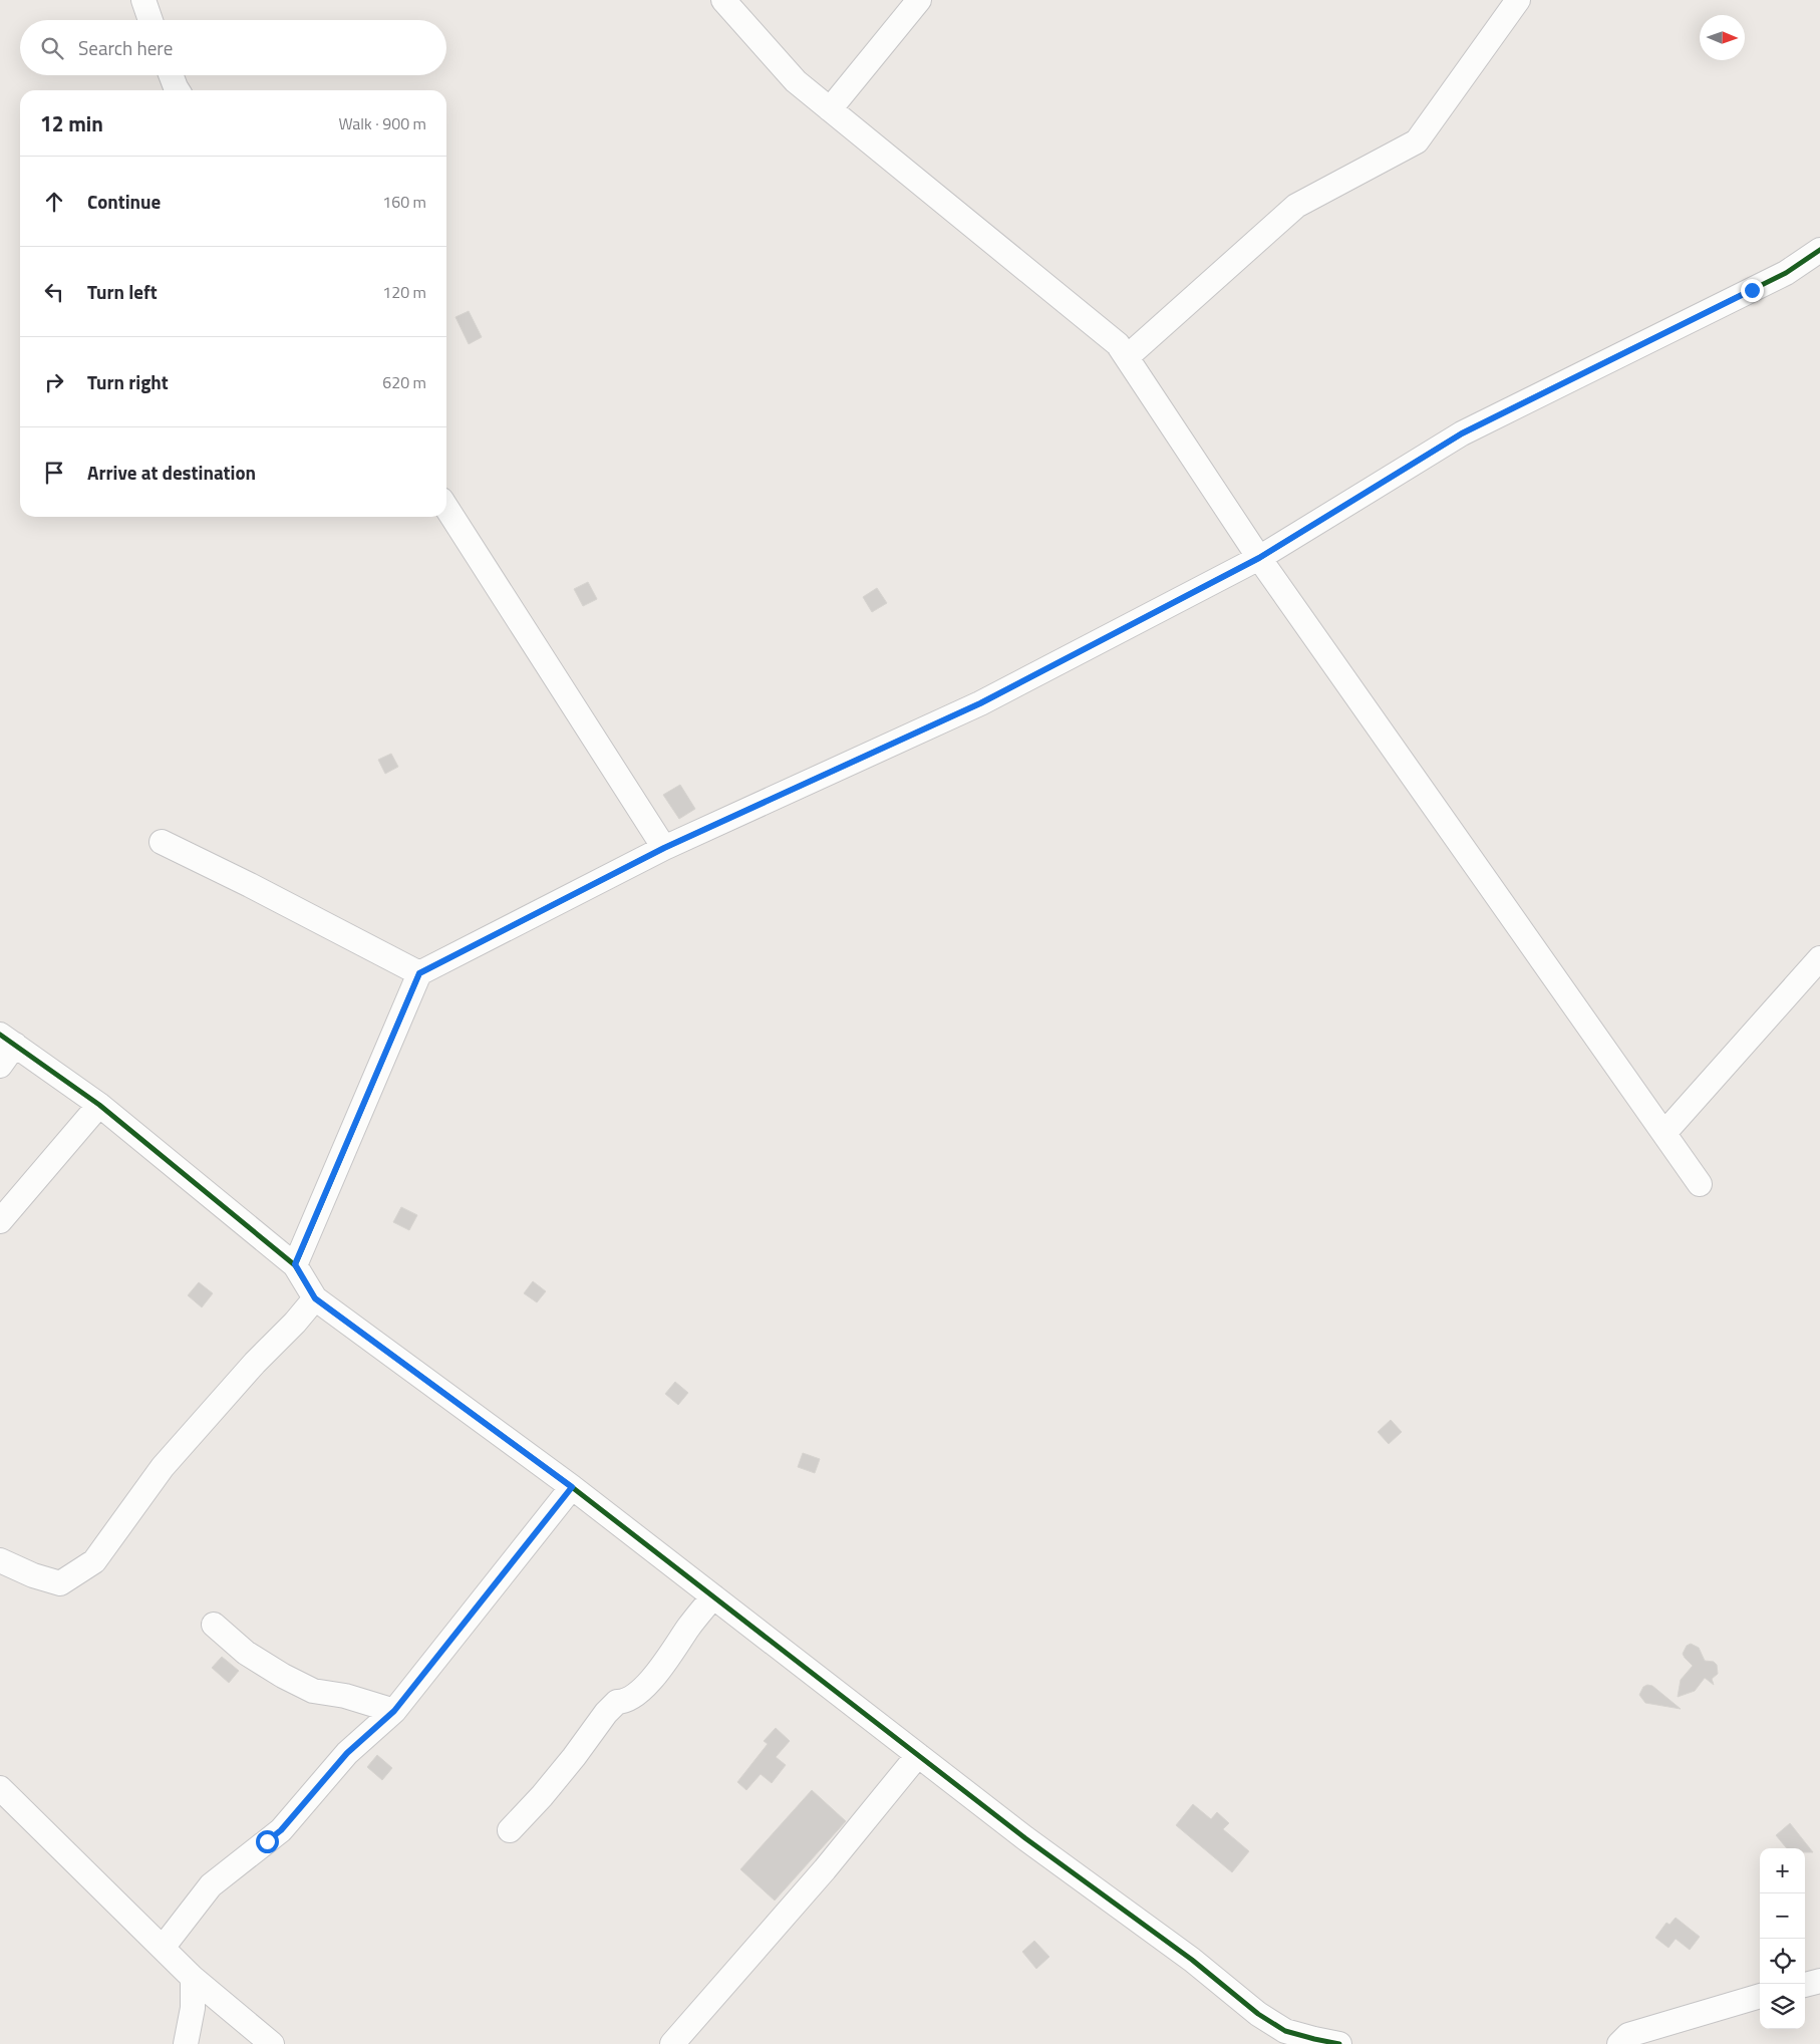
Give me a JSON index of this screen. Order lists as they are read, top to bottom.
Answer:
{
  "north": "right",
  "page": {
    "search": "Search here",
    "heading": ["12 min", "Walk · 900 m"],
    "list": [
      ["Continue", "160 m"],
      ["Turn left", "120 m"],
      ["Turn right", "620 m"],
      "Arrive at destination"
    ],
    "map_buttons": ["+", "−"]
  }
}
